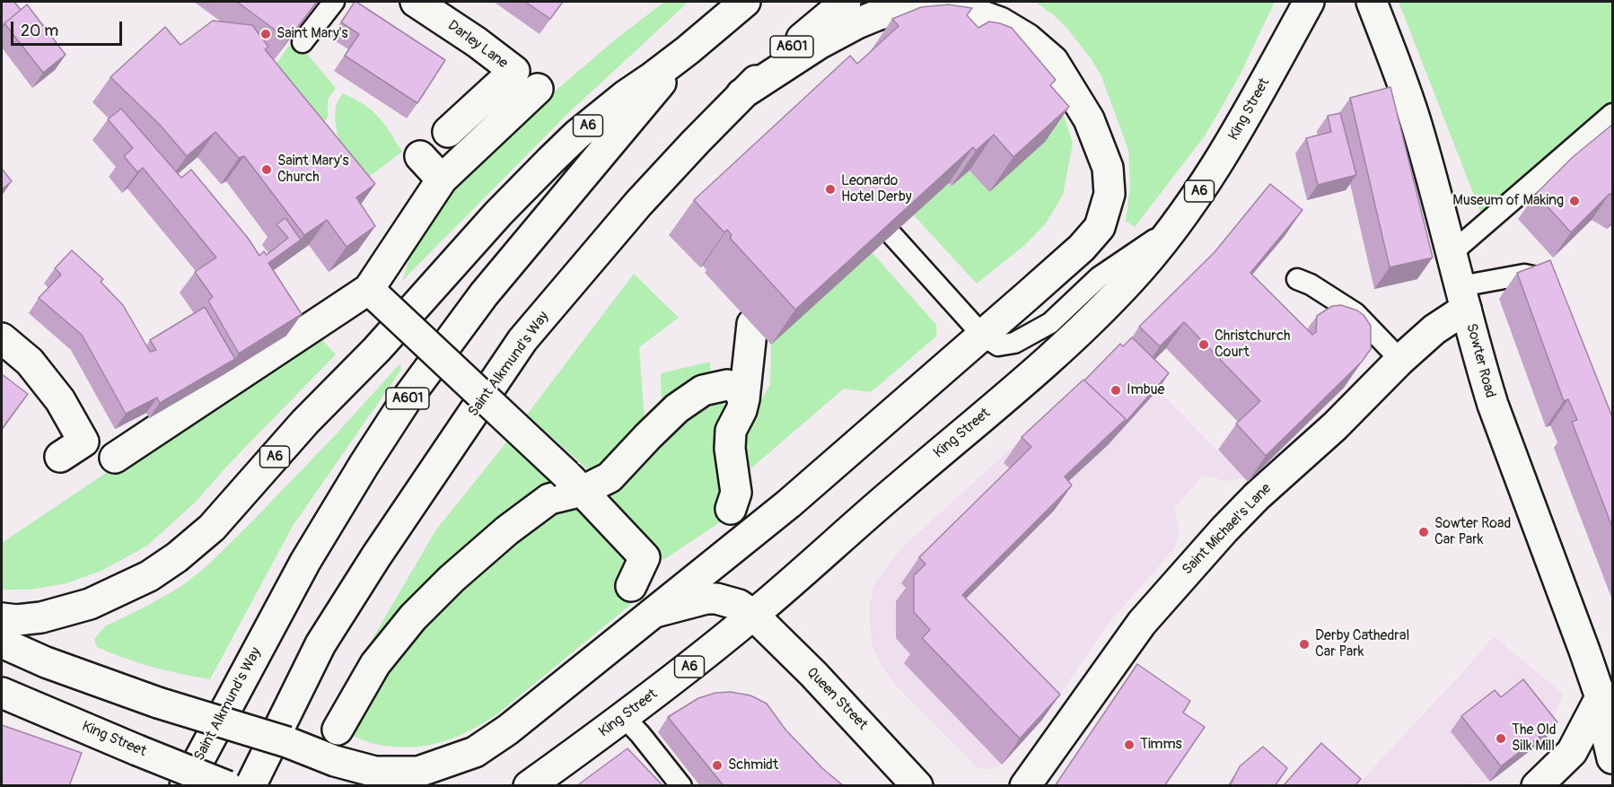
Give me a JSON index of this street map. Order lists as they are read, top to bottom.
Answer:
{
  "streets": {
    "main road": [
      "Darley Lane",
      "A601",
      "King Street",
      "A6",
      "Sowter Road",
      "Saint Alkmund's Way",
      "Saint Michael's Lane",
      "Queen Street"
    ]
  },
  "crossings": [
    ["King Street", "Queen Street"],
    ["Sowter Road", "Saint Michael's Lane"]
  ],
  "places": [
    "Saint Mary's",
    "Saint Mary's Church",
    "Leonardo Hotel Derby",
    "Museum of Making",
    "Christchurch Court",
    "Imbue",
    "Sowter Road Car Park",
    "Derby Cathedral Car Park",
    "The Old Silk Mill",
    "Timms",
    "Schmidt"
  ],
  "scale_bar": "20 m"
}
